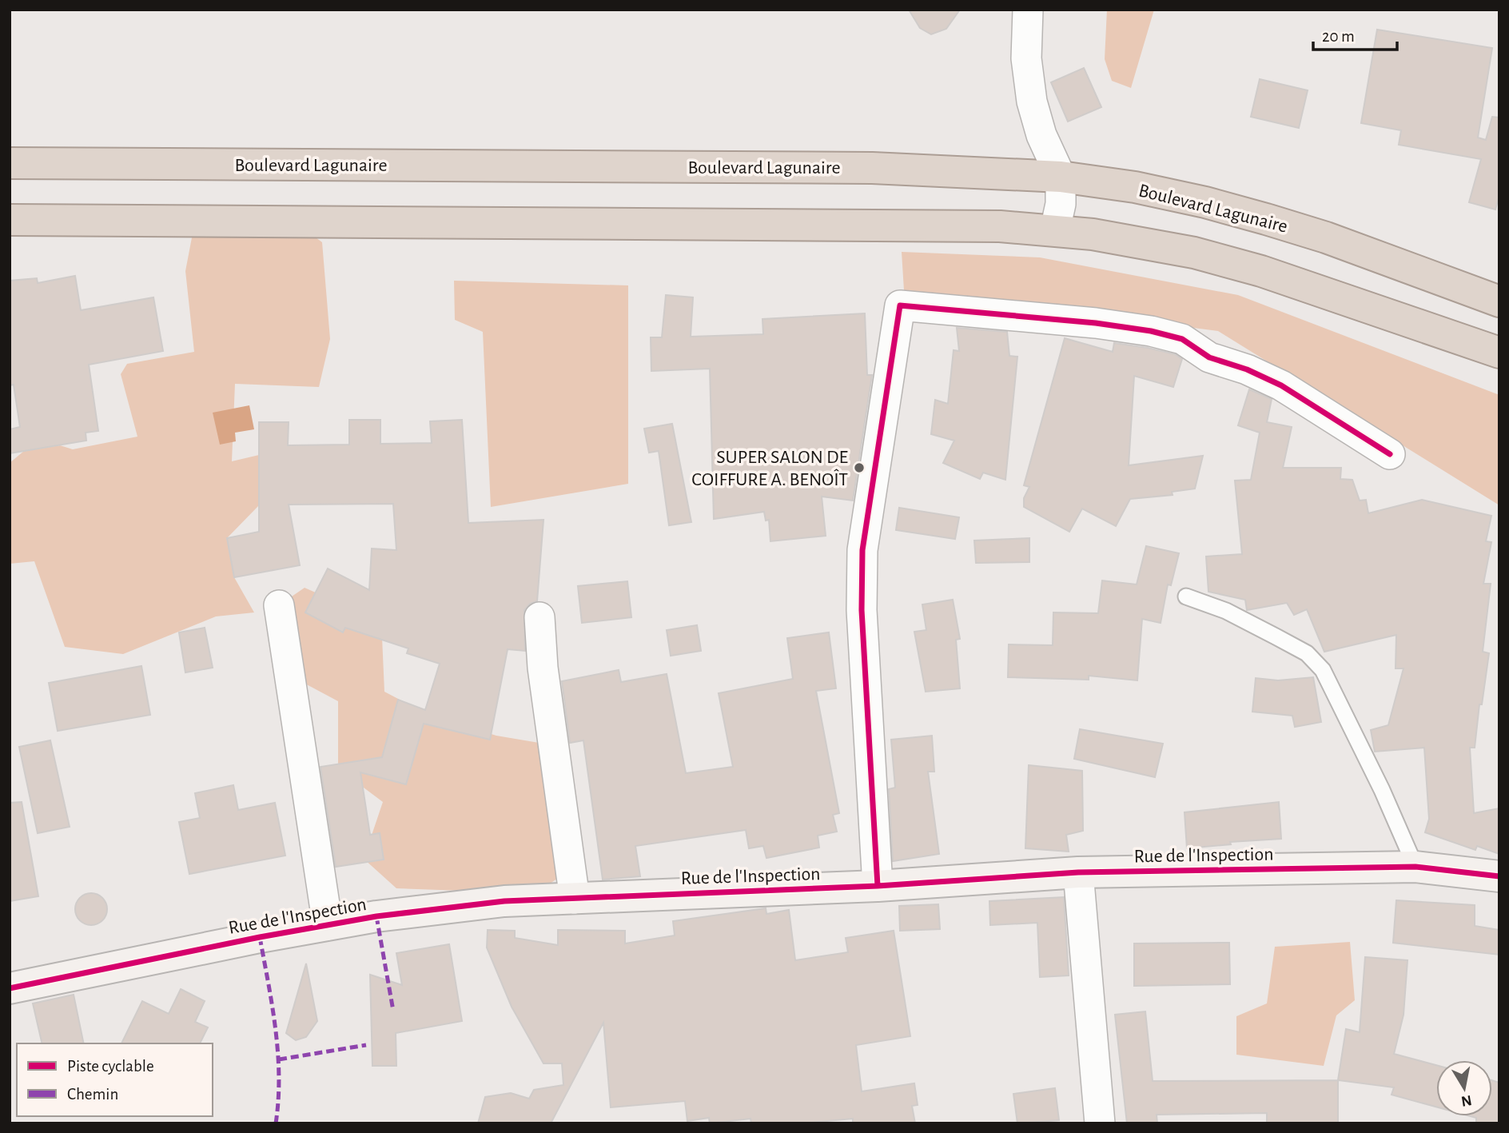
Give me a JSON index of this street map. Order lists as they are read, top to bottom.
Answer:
{
  "streets": {
    "highway": ["Boulevard Lagunaire"],
    "street": ["Rue de l'Inspection"]
  },
  "places": ["SUPER SALON DE COIFFURE A. BENOÎT"],
  "legend": ["Piste cyclable", "Chemin"],
  "scale_bar": "20 m",
  "north": "bottom"
}
